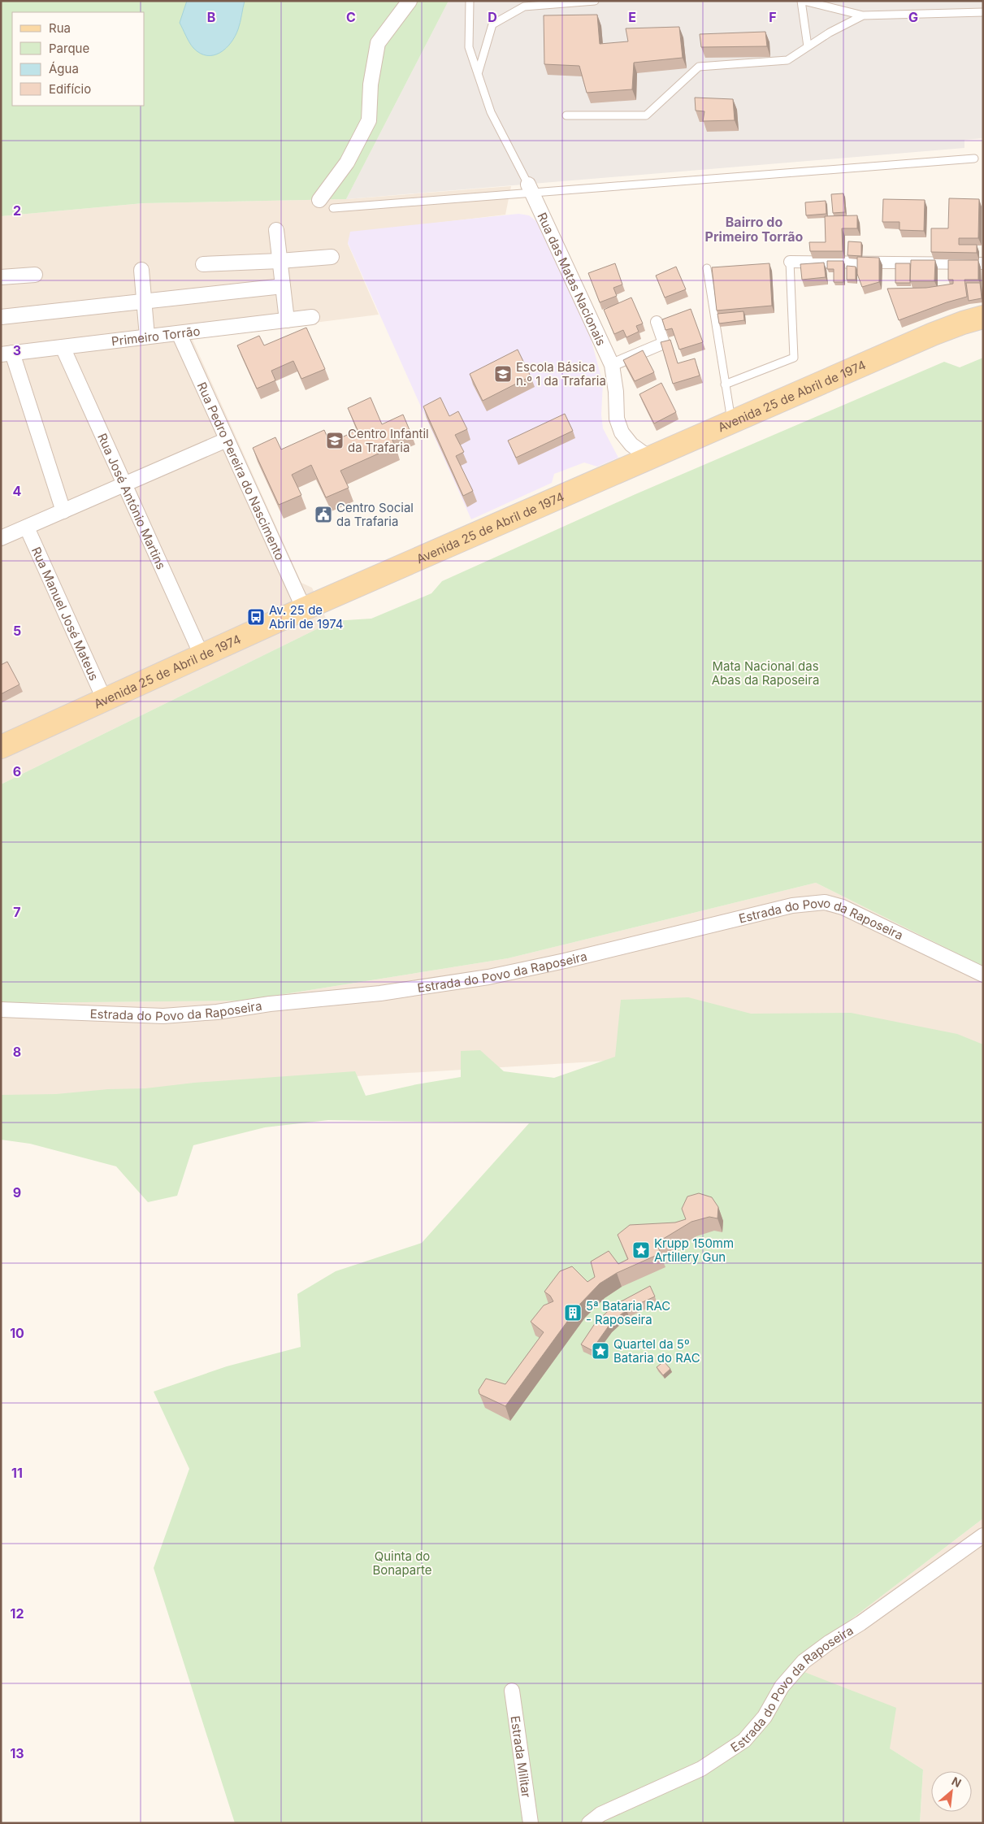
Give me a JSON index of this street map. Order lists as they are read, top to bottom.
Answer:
{
  "streets": {
    "main road": ["Avenida 25 de Abril de 1974"],
    "street": [
      "Rua das Matas Nacionais",
      "Primeiro Torrão",
      "Rua Pedro Pereira do Nascimento",
      "Rua José António Martins",
      "Rua Manuel José Mateus",
      "Estrada do Povo da Raposeira",
      "Estrada Militar"
    ]
  },
  "crossings": [
    ["Rua das Matas Nacionais", "Avenida 25 de Abril de 1974"],
    ["Primeiro Torrão", "Rua Pedro Pereira do Nascimento"],
    ["Primeiro Torrão", "Rua José António Martins"],
    ["Avenida 25 de Abril de 1974", "Rua Pedro Pereira do Nascimento"],
    ["Avenida 25 de Abril de 1974", "Rua José António Martins"],
    ["Avenida 25 de Abril de 1974", "Rua Manuel José Mateus"]
  ],
  "districts": ["Bairro do Primeiro Torrão"],
  "parks": ["Mata Nacional das Abas da Raposeira", "Quinta do Bonaparte"],
  "places": {
    "school or university": ["Escola Básica n.º 1 da Trafaria", "Centro Infantil da Trafaria"],
    "public building": ["Centro Social da Trafaria"],
    "bus stop": ["Av. 25 de Abril de 1974"],
    "place": ["Krupp 150mm Artillery Gun", "Quartel da 5º Bataria do RAC"],
    "building": ["5ª Bataria RAC - Raposeira"]
  },
  "legend": [
    "Rua",
    "Parque",
    "Água",
    "Edifício"
  ],
  "north": "top right",
  "grid": {
    "columns": [
      "B",
      "C",
      "D",
      "E",
      "F",
      "G"
    ],
    "rows": [
      "2",
      "3",
      "4",
      "5",
      "6",
      "7",
      "8",
      "9",
      "10",
      "11",
      "12",
      "13"
    ]
  }
}
